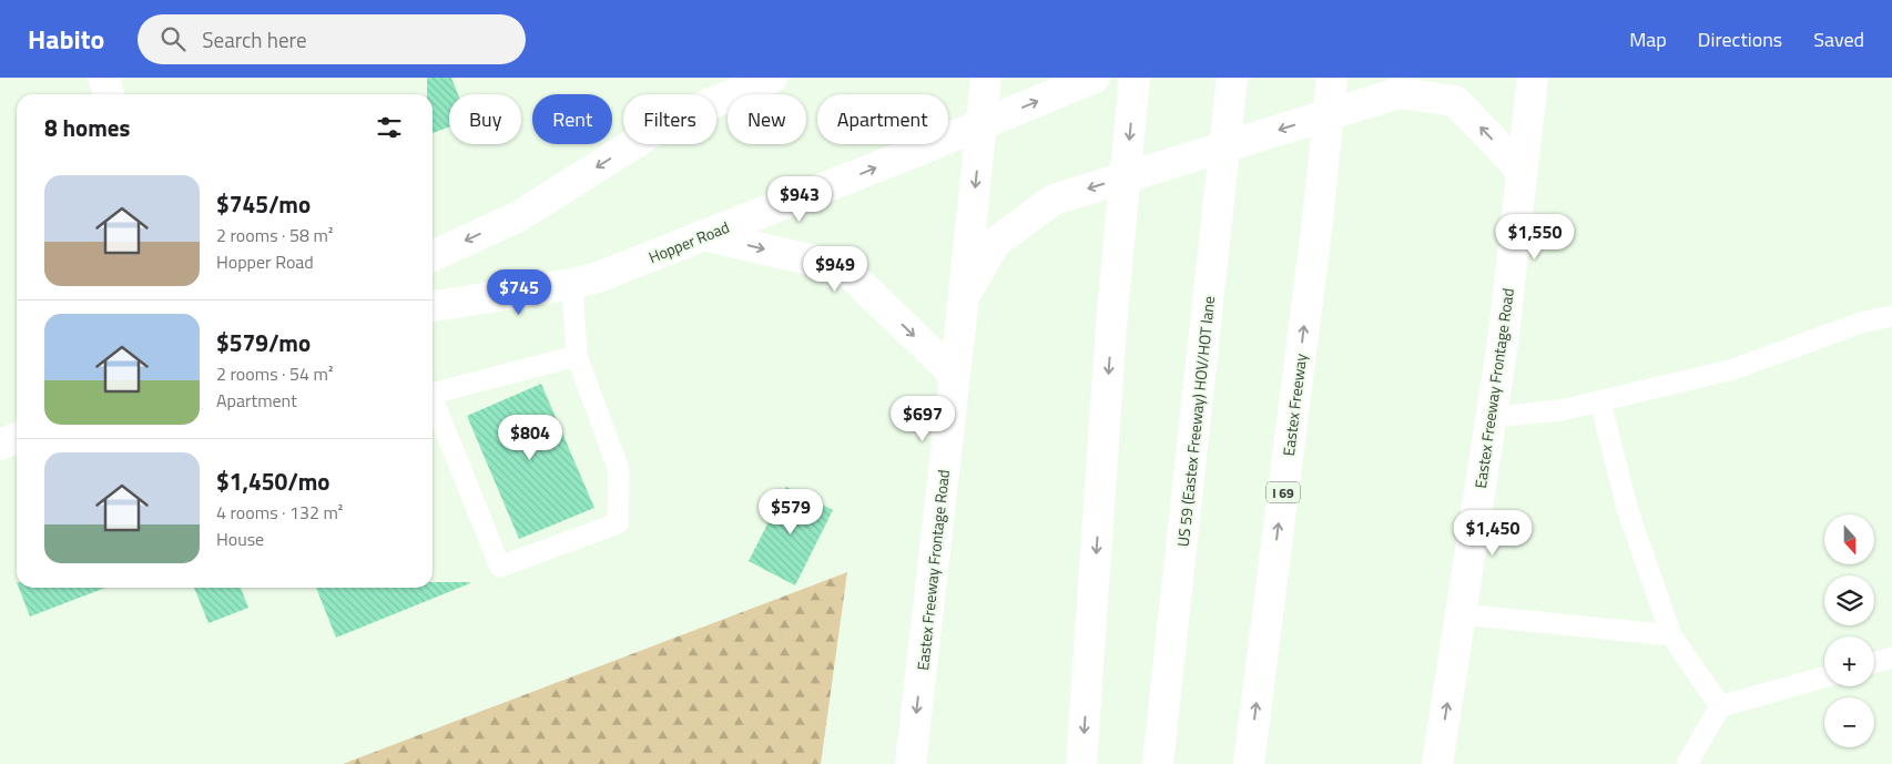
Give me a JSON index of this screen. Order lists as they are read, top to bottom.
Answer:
{
  "streets": {
    "main road": [
      "Hopper Road",
      "Eastex Freeway Frontage Road",
      "Eastex Freeway",
      "US 59 (Eastex Freeway) HOV/HOT lane",
      "I 69"
    ]
  },
  "crossings": [
    ["Hopper Road", "Eastex Freeway Frontage Road"]
  ],
  "one_way": ["Hopper Road"],
  "north": "bottom",
  "page": {
    "header": "Habito",
    "search": "Search here",
    "nav": ["Map", "Directions", "Saved"],
    "chip": [
      "Buy",
      "Rent",
      "Filters",
      "New",
      "Apartment"
    ],
    "heading": "8 homes",
    "list": [
      {
        "name": "$745/mo",
        "note": "2 rooms · 58 m² · Hopper Road"
      },
      {
        "name": "$579/mo",
        "note": "2 rooms · 54 m² · Apartment"
      },
      {
        "name": "$1,450/mo",
        "note": "4 rooms · 132 m² · House"
      }
    ],
    "price": [
      "$943",
      "$1,550",
      "$949",
      "$745",
      "$697",
      "$804",
      "$579",
      "$1,450"
    ],
    "map_buttons": ["+", "−"]
  }
}
